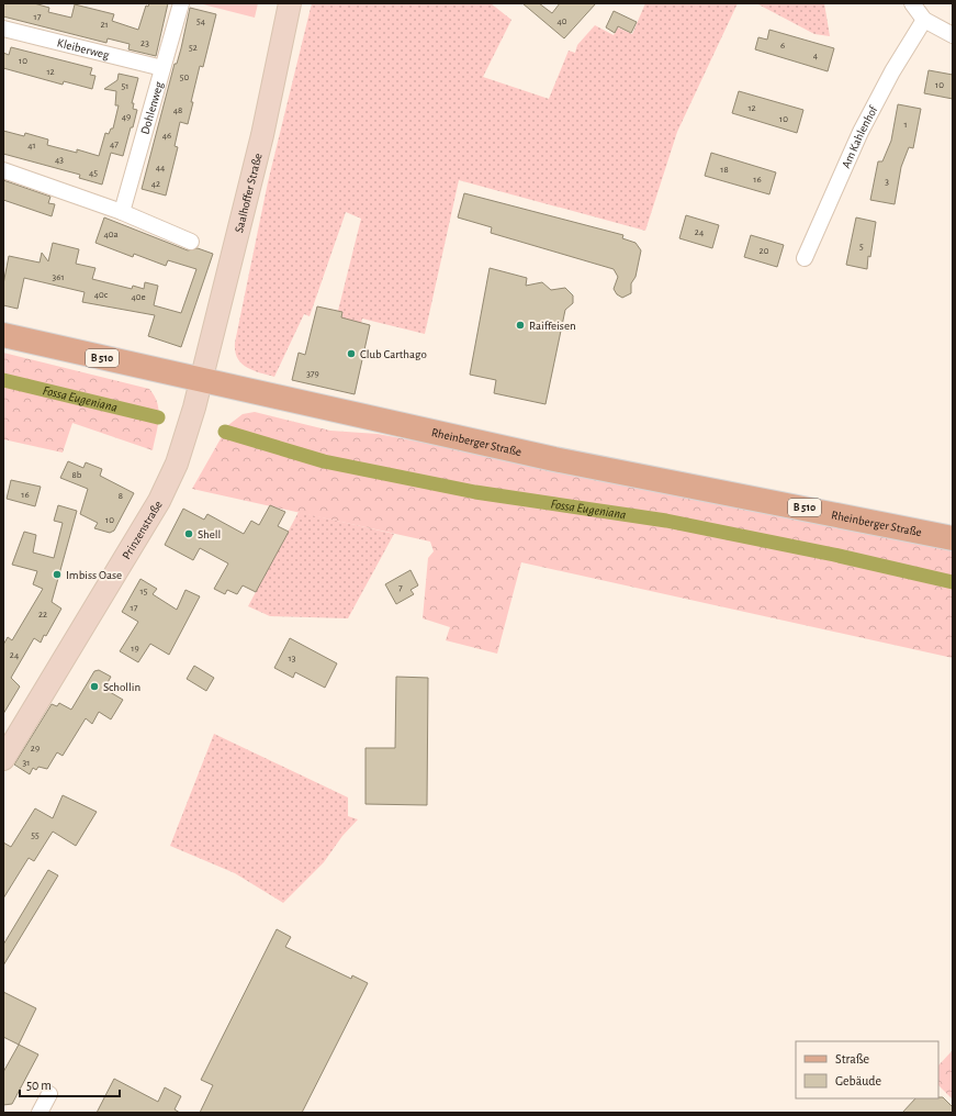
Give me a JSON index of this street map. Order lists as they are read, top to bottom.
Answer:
{
  "streets": {
    "main road": [
      "Saalhoffer Straße",
      "B 510",
      "Rheinberger Straße",
      "Prinzenstraße"
    ],
    "street": ["Kleiberweg", "Dohlenweg", "Am Kahlenhof"]
  },
  "crossings": [
    ["Kleiberweg", "Dohlenweg"],
    ["Saalhoffer Straße", "Rheinberger Straße"],
    ["Saalhoffer Straße", "Prinzenstraße"],
    ["Rheinberger Straße", "Prinzenstraße"]
  ],
  "water": ["Fossa Eugeniana"],
  "places": [
    "Raiffeisen",
    "Club Carthago",
    "Shell",
    "Imbiss Oase",
    "Schollin"
  ],
  "house_numbers": [
    "17",
    "54",
    "40",
    "21",
    "23",
    "6",
    "52",
    "4",
    "10",
    "12",
    "50",
    "10",
    "51",
    "12",
    "48",
    "49",
    "10",
    "1",
    "46",
    "47",
    "41",
    "43",
    "44",
    "18",
    "45",
    "16",
    "3",
    "42",
    "24",
    "40a",
    "5",
    "20",
    "361",
    "40c",
    "40e",
    "379",
    "8b",
    "16",
    "8",
    "10",
    "7",
    "15",
    "17",
    "22",
    "19",
    "24",
    "13",
    "29",
    "31",
    "55"
  ],
  "legend": ["Straße", "Gebäude"],
  "scale_bar": "50 m"
}
